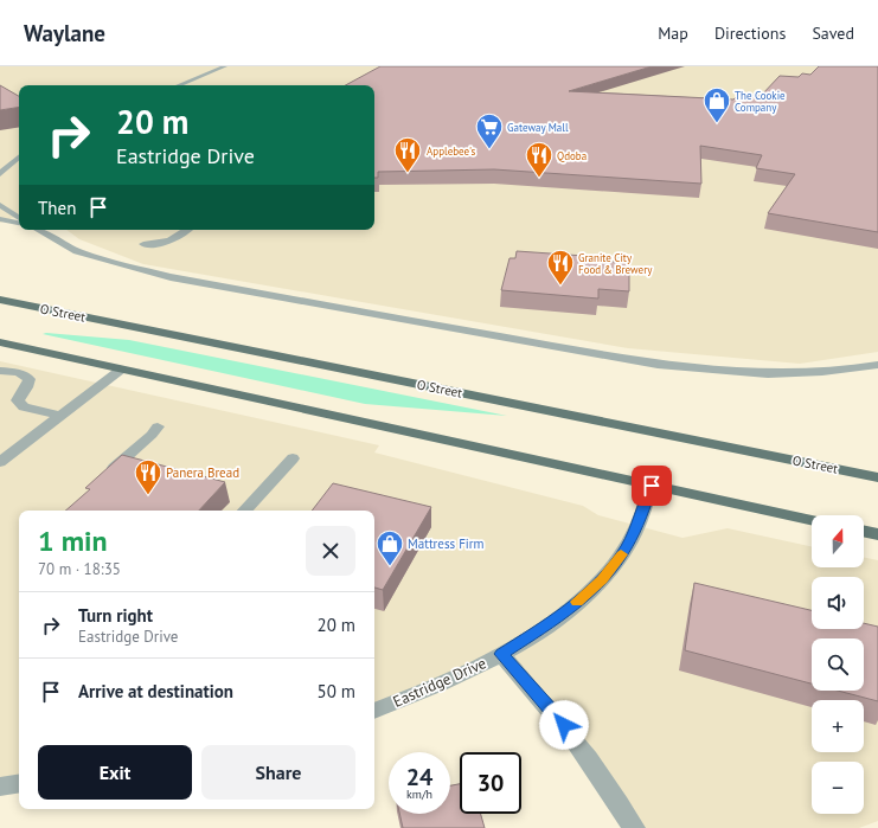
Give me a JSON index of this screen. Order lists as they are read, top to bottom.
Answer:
{
  "streets": {
    "main road": ["O Street"],
    "street": ["Eastridge Drive"]
  },
  "places": {
    "shop": ["The Cookie Company", "Mattress Firm"],
    "supermarket": ["Gateway Mall"],
    "restaurant": [
      "Applebee's",
      "Qdoba",
      "Granite City Food & Brewery",
      "Panera Bread"
    ]
  },
  "north": "top",
  "page": {
    "header": "Waylane",
    "nav": ["Map", "Directions", "Saved"],
    "turn": ["20 m", "Eastridge Drive"],
    "then": "Then",
    "heading": ["1 min", "70 m · 18:35"],
    "map_buttons": ["+", "−"],
    "list": [
      {
        "name": "Turn right",
        "note": "Eastridge Drive",
        "value": "20 m"
      },
      {
        "name": "Arrive at destination",
        "value": "50 m"
      }
    ],
    "buttons": ["Exit", "Share"],
    "speed": "24 km/h",
    "limit": "30"
  }
}
